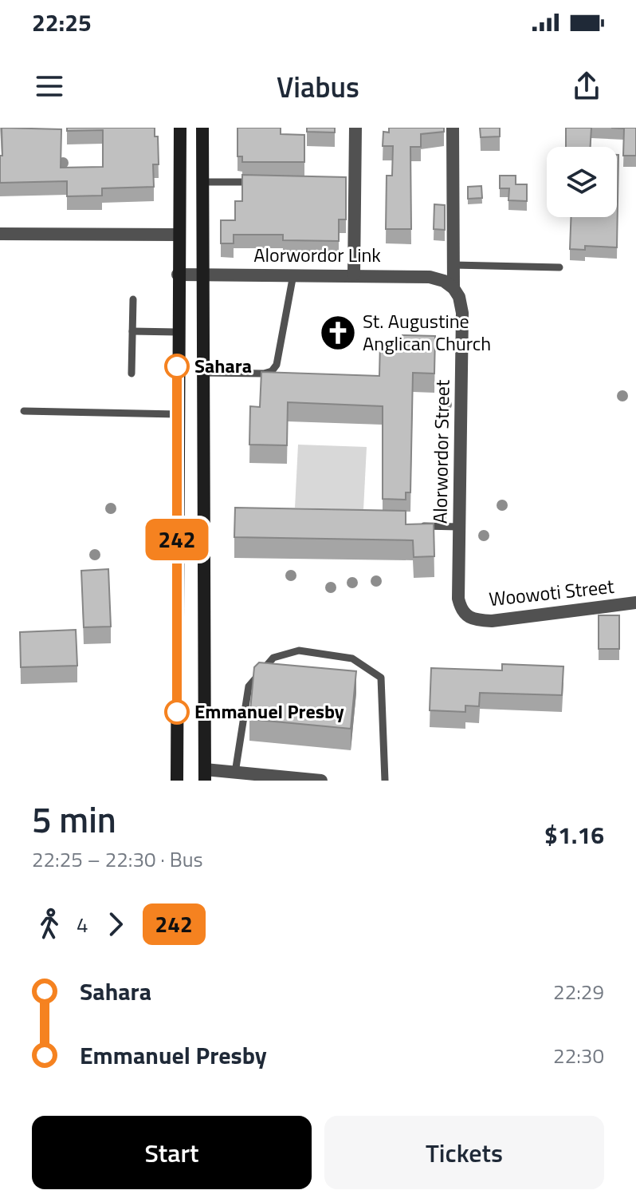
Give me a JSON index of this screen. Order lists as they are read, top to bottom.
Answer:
{
  "streets": {
    "street": ["Alorwordor Link", "Alorwordor Street", "Woowoti Street"]
  },
  "crossings": [
    ["Alorwordor Link", "Alorwordor Street"],
    ["Alorwordor Street", "Woowoti Street"]
  ],
  "places": {
    "church": ["St. Augustine Anglican Church"],
    "other": ["Sahara", "Emmanuel Presby"]
  },
  "lines": ["bus line 242"],
  "page": {
    "status": "22:25",
    "header": "Viabus",
    "on_map": "242",
    "heading": ["5 min", "22:25 – 22:30 · Bus", "$1.16"],
    "legs": ["4", "242"],
    "list": [
      {
        "name": "Sahara",
        "value": "22:29"
      },
      {
        "name": "Emmanuel Presby",
        "value": "22:30"
      }
    ],
    "buttons": ["Start", "Tickets"]
  }
}
